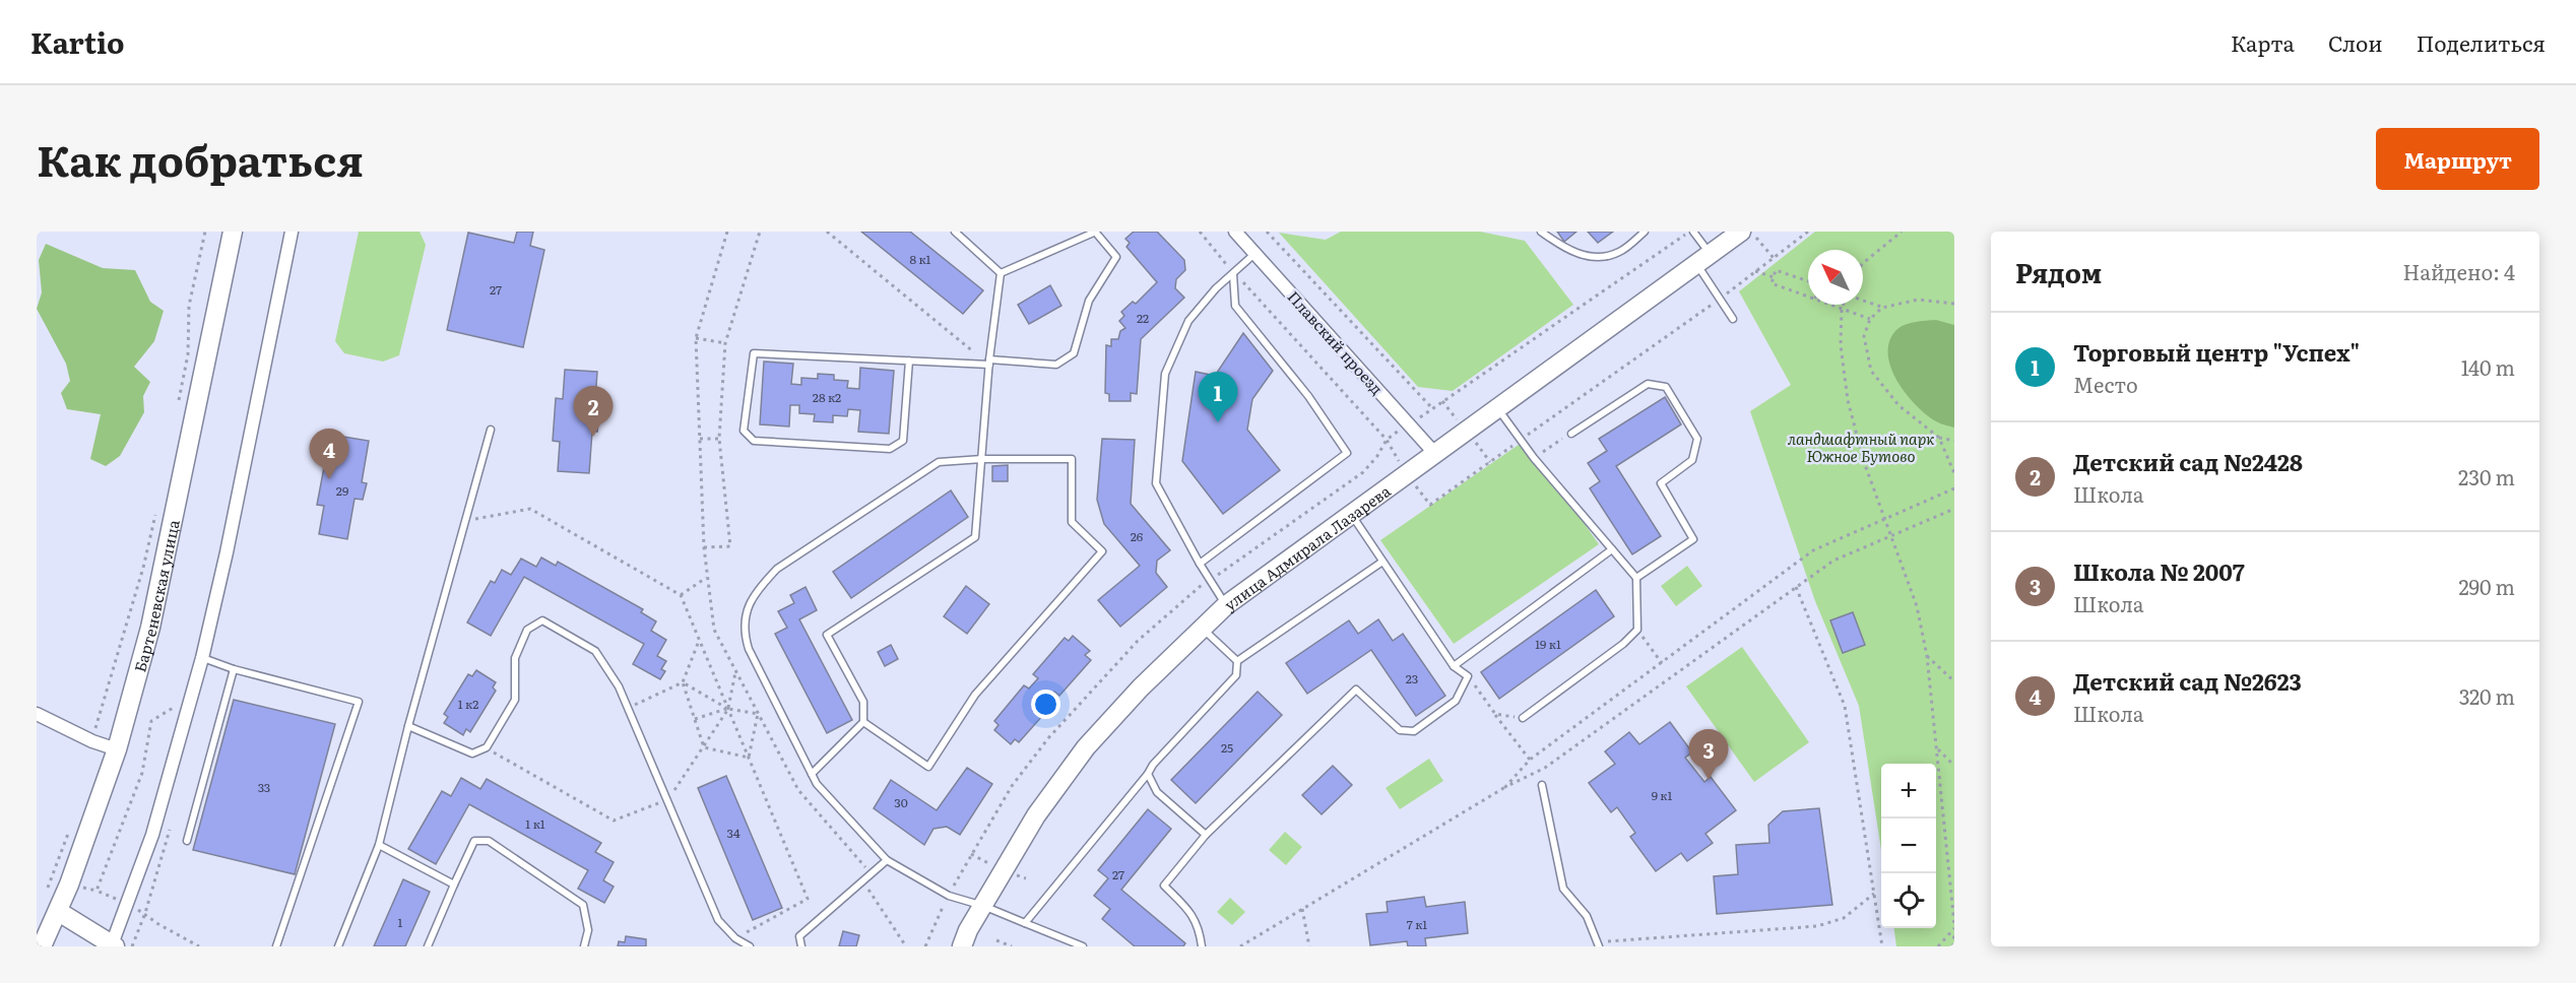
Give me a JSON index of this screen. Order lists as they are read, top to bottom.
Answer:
{
  "streets": {
    "street": ["Плавский проезд", "улица Адмирала Лазарева", "Бартеневская улица"]
  },
  "crossings": [
    ["Плавский проезд", "улица Адмирала Лазарева"]
  ],
  "parks": ["ландшафтный парк Южное Бутово"],
  "house_numbers": [
    "8 к1",
    "27",
    "22",
    "28 к2",
    "29",
    "26",
    "19 к1",
    "23",
    "1 к2",
    "25",
    "33",
    "9 к1",
    "30",
    "1 к1",
    "34",
    "27",
    "1",
    "7 к1"
  ],
  "north": "top left",
  "page": {
    "header": "Kartio",
    "nav": ["Карта", "Слои", "Поделиться"],
    "title": "Как добраться",
    "buttons": "Маршрут",
    "heading": ["Рядом", "Найдено: 4"],
    "list": [
      {
        "mark": "1",
        "name": "Торговый центр \"Успех\"",
        "note": "Место",
        "value": "140 m"
      },
      {
        "mark": "2",
        "name": "Детский сад №2428",
        "note": "Школа",
        "value": "230 m"
      },
      {
        "mark": "3",
        "name": "Школа № 2007",
        "note": "Школа",
        "value": "290 m"
      },
      {
        "mark": "4",
        "name": "Детский сад №2623",
        "note": "Школа",
        "value": "320 m"
      }
    ],
    "pins": [
      "1",
      "2",
      "4",
      "3"
    ],
    "map_buttons": ["+", "−"]
  }
}
